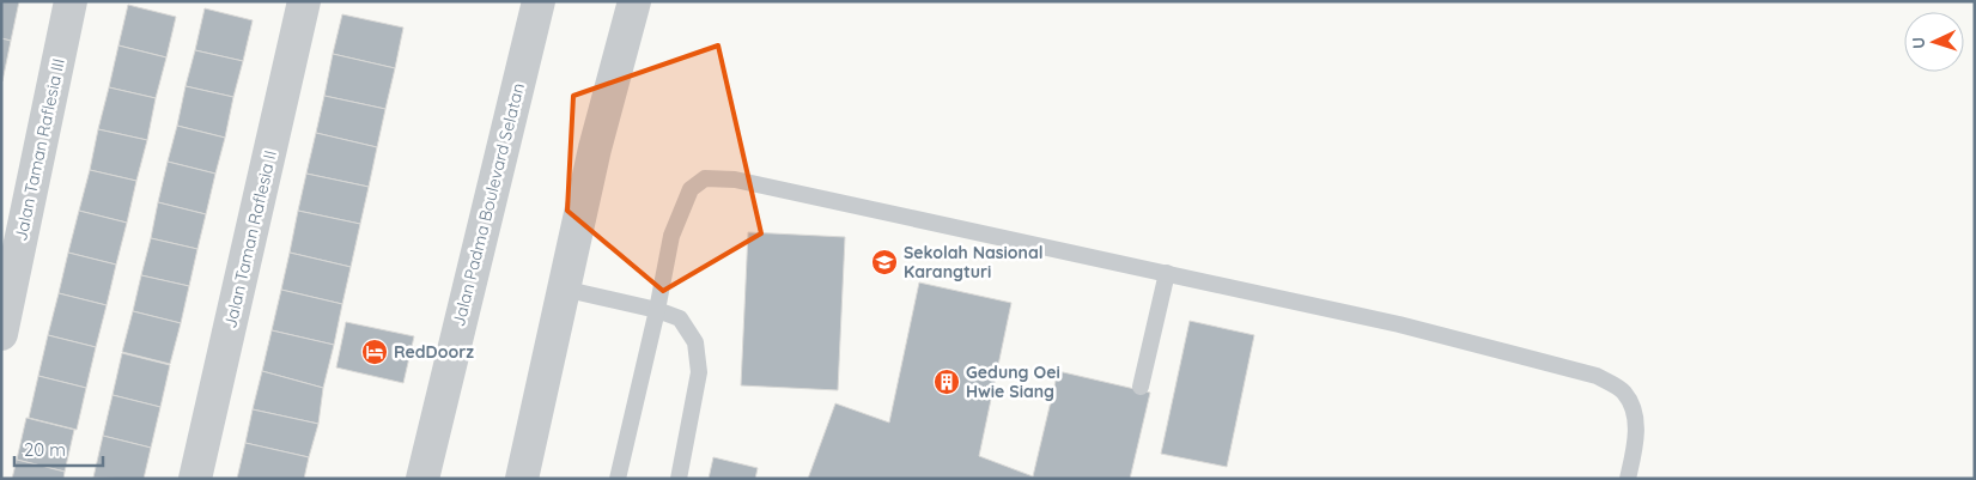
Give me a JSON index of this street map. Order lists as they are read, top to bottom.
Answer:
{
  "streets": {
    "street": ["Jalan Taman Raflesia III", "Jalan Padma Boulevard Selatan", "Jalan Taman Raflesia II"]
  },
  "places": {
    "school or university": ["Sekolah Nasional Karangturi"],
    "hotel": ["RedDoorz"],
    "building": ["Gedung Oei Hwie Siang"]
  },
  "scale_bar": "20 m",
  "north": "left"
}
